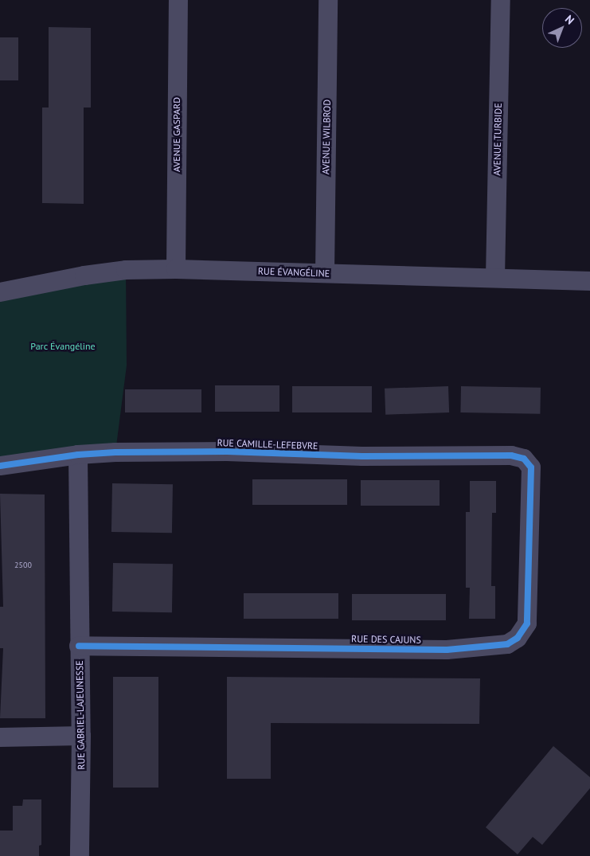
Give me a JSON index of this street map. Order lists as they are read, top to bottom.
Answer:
{
  "streets": {
    "street": [
      "AVENUE GASPARD",
      "AVENUE WILBROD",
      "AVENUE TURBIDE",
      "RUE ÉVANGÉLINE",
      "RUE CAMILLE-LEFEBVRE",
      "RUE DES CAJUNS",
      "RUE GABRIEL-LAJEUNESSE"
    ]
  },
  "crossings": [
    ["AVENUE GASPARD", "RUE ÉVANGÉLINE"],
    ["AVENUE WILBROD", "RUE ÉVANGÉLINE"],
    ["AVENUE TURBIDE", "RUE ÉVANGÉLINE"],
    ["RUE CAMILLE-LEFEBVRE", "RUE DES CAJUNS"],
    ["RUE CAMILLE-LEFEBVRE", "RUE GABRIEL-LAJEUNESSE"],
    ["RUE DES CAJUNS", "RUE GABRIEL-LAJEUNESSE"]
  ],
  "parks": ["Parc Évangéline"],
  "house_numbers": ["2500"],
  "north": "top right"
}
